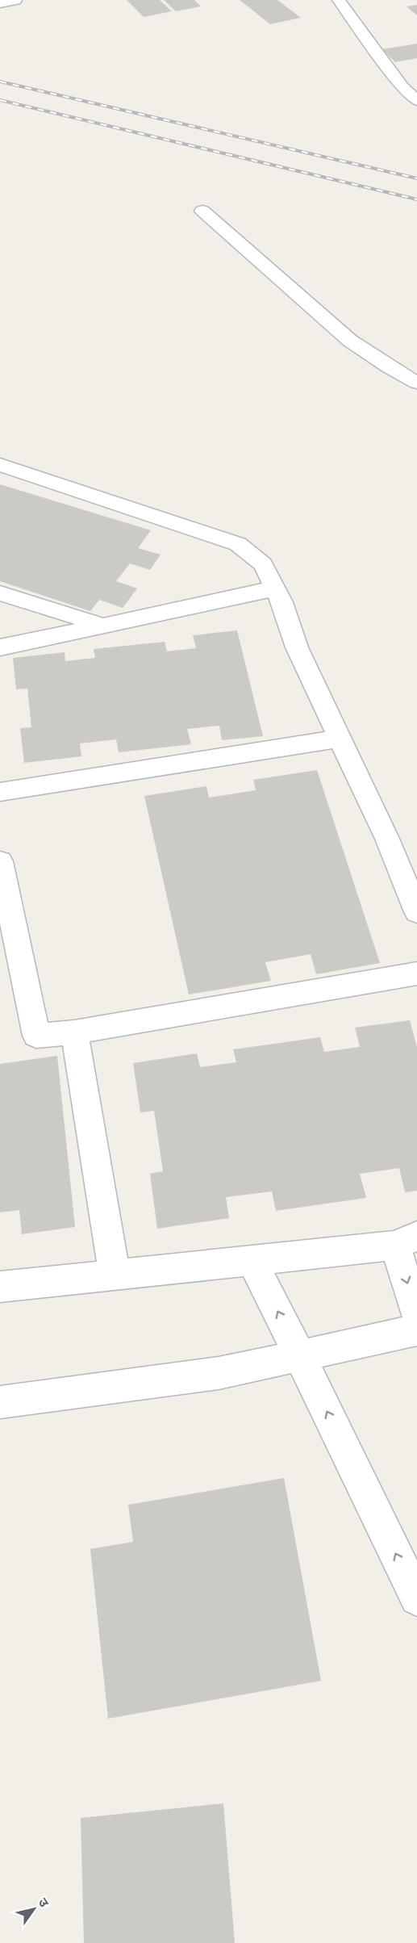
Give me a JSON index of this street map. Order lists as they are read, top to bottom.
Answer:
{
  "north": "top right"
}
